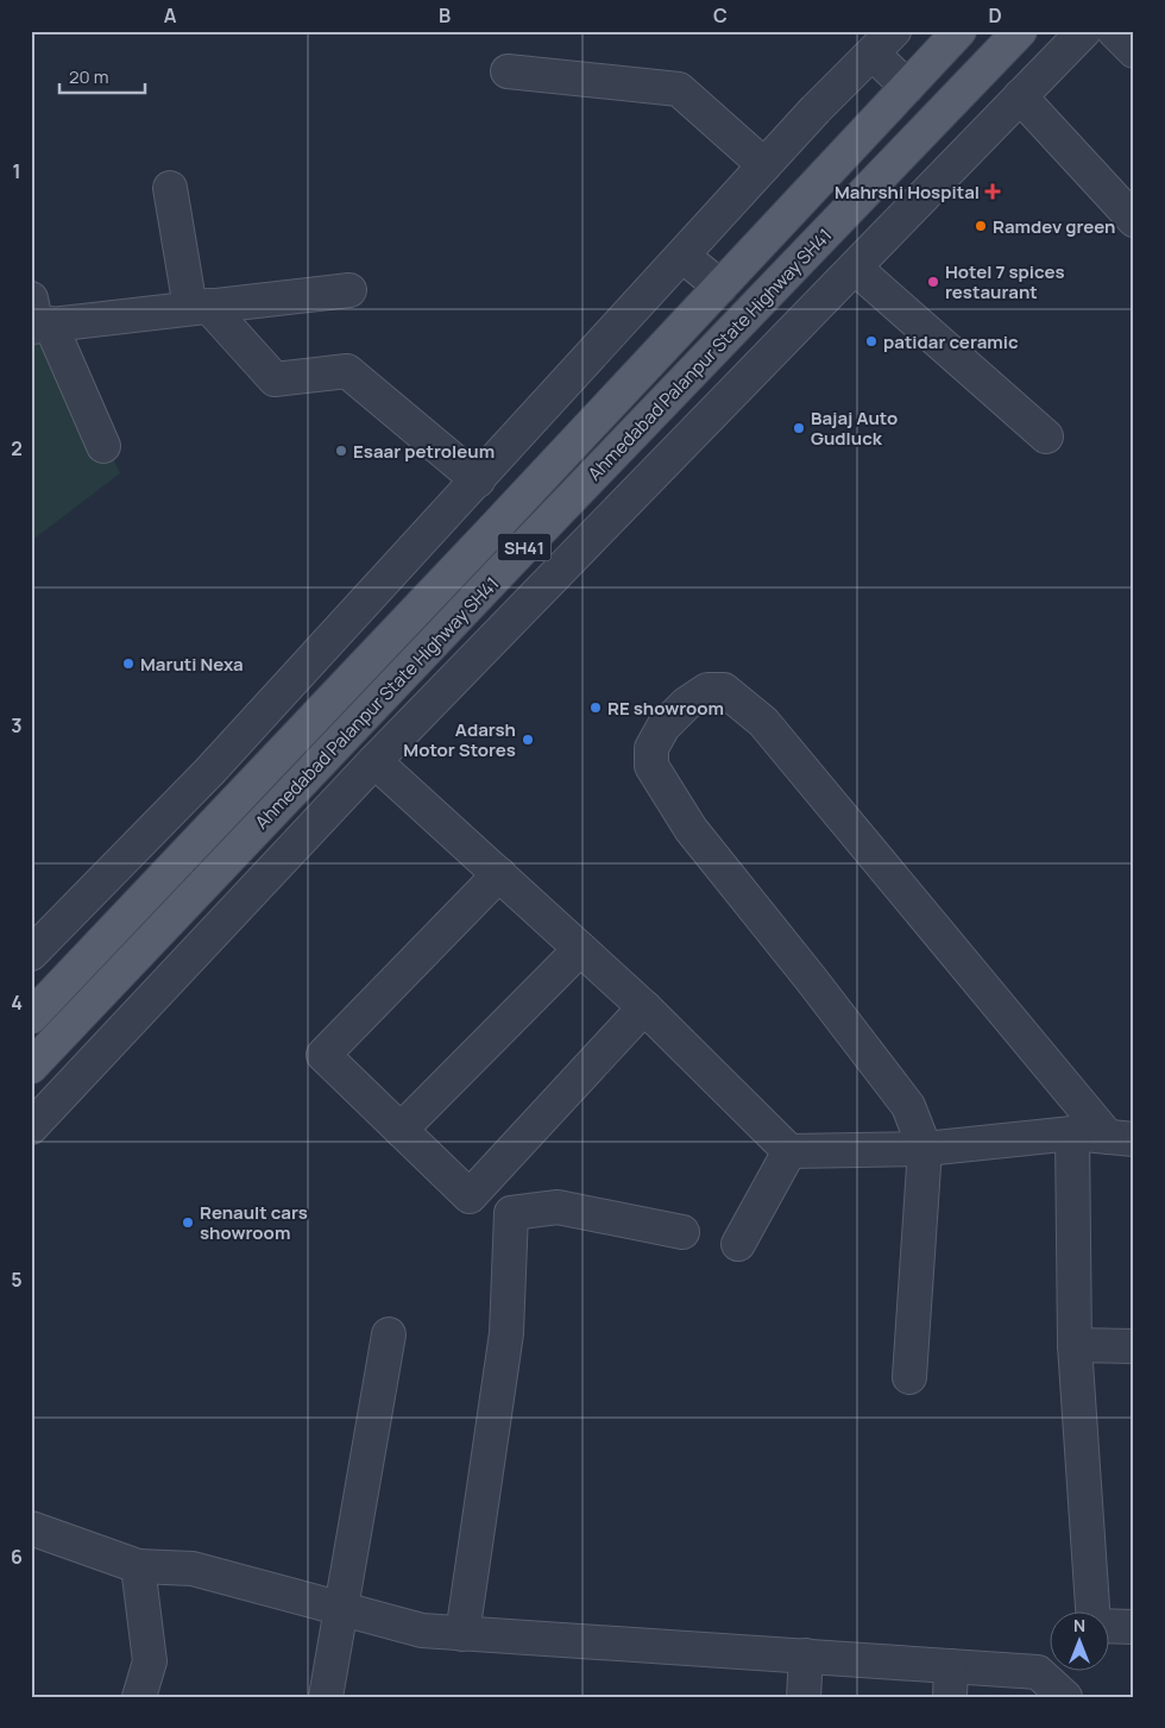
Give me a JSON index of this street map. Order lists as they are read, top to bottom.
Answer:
{
  "streets": {
    "main road": ["Ahmedabad Palanpur State Highway SH41", "SH41"]
  },
  "places": {
    "health": ["Mahrshi Hospital"],
    "other": [
      "Ramdev green",
      "Hotel 7 spices restaurant",
      "patidar ceramic",
      "Bajaj Auto Gudluck",
      "Esaar petroleum",
      "Maruti Nexa",
      "RE showroom",
      "Adarsh Motor Stores",
      "Renault cars showroom"
    ]
  },
  "scale_bar": "20 m",
  "north": "top",
  "grid": {
    "columns": [
      "A",
      "B",
      "C",
      "D"
    ],
    "rows": [
      "1",
      "2",
      "3",
      "4",
      "5",
      "6"
    ]
  }
}
